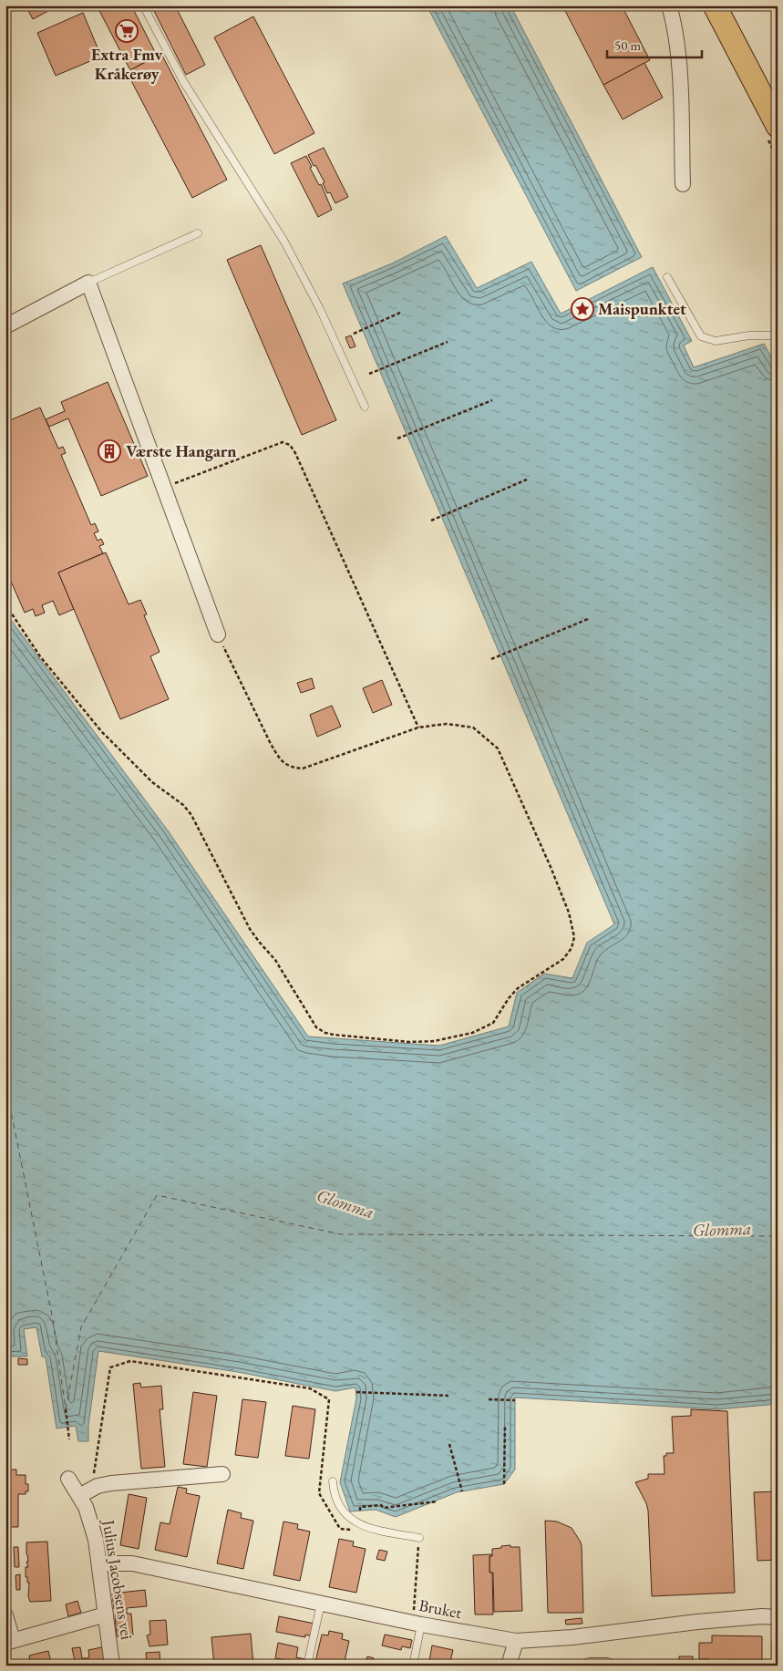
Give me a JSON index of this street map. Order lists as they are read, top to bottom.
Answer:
{
  "streets": {
    "street": ["Julius Jacobsens vei", "Bruket"]
  },
  "crossings": [
    ["Julius Jacobsens vei", "Bruket"]
  ],
  "water": ["Glomma"],
  "places": {
    "supermarket": ["Extra Fmv Kråkerøy"],
    "place": ["Maispunktet"],
    "building": ["Værste Hangarn"]
  },
  "scale_bar": "50 m"
}
